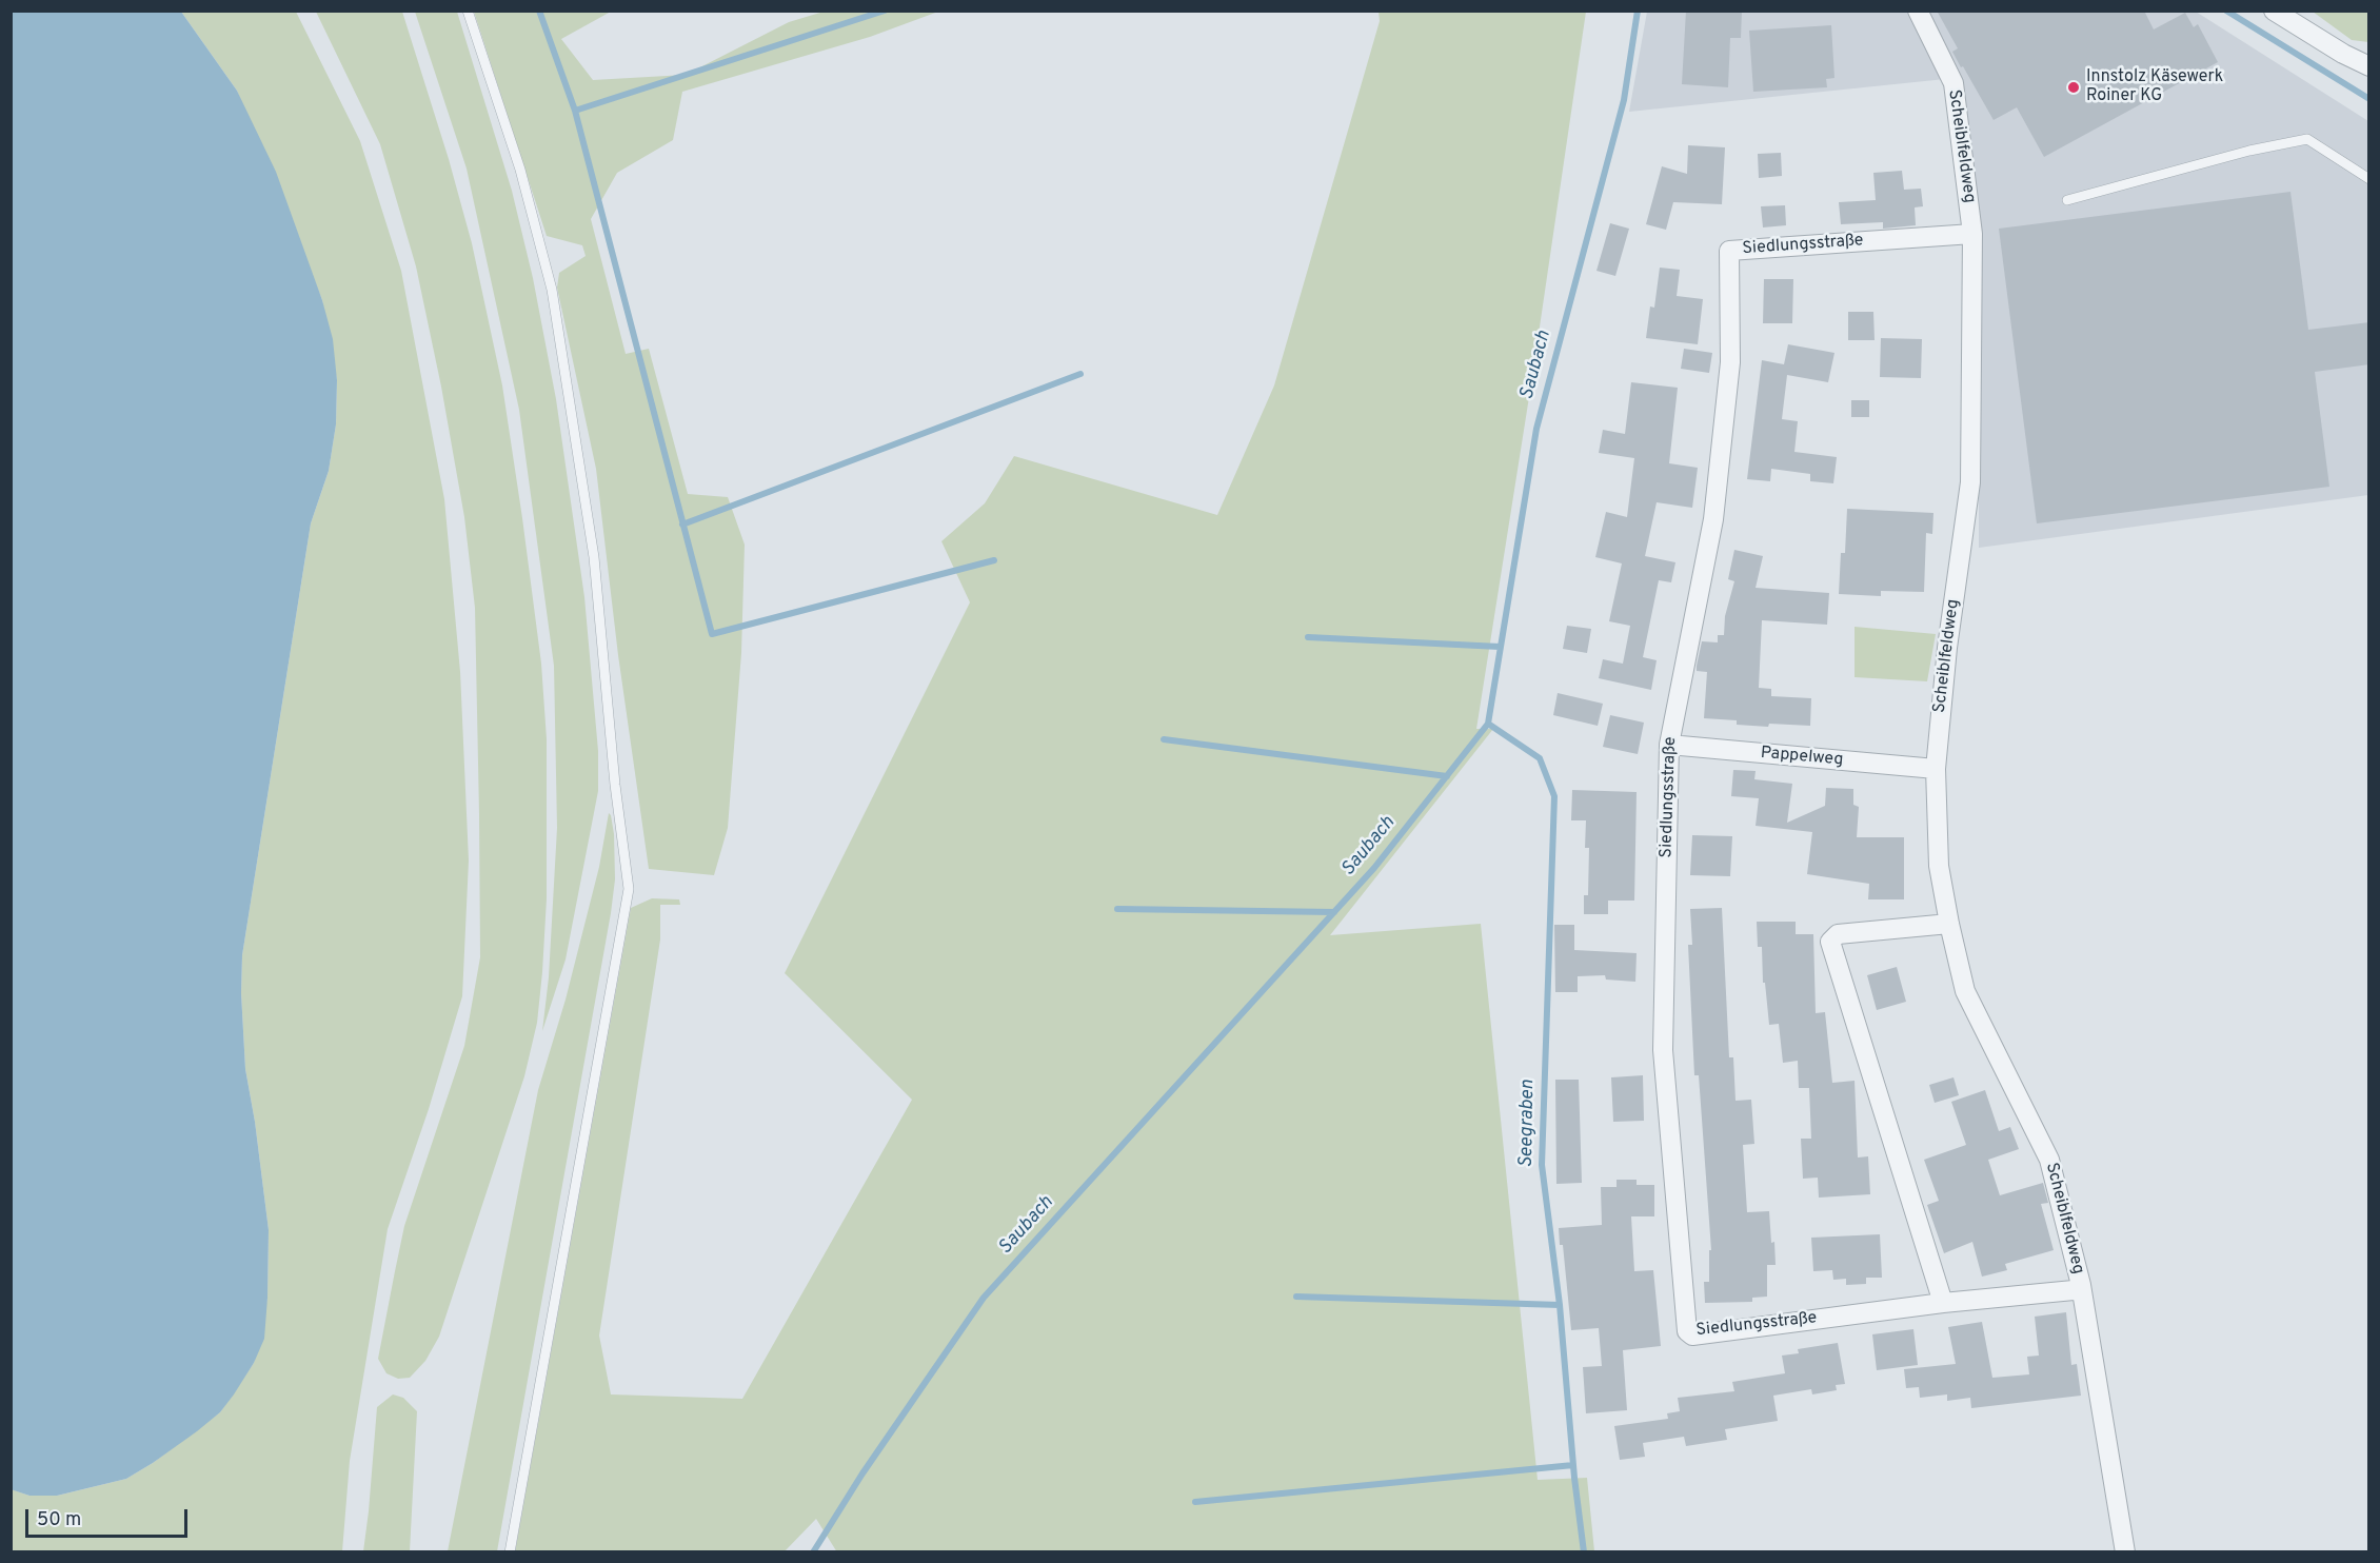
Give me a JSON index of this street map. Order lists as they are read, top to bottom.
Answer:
{
  "streets": {
    "street": ["Scheiblfeldweg", "Siedlungsstraße", "Pappelweg"]
  },
  "crossings": [
    ["Scheiblfeldweg", "Siedlungsstraße"],
    ["Scheiblfeldweg", "Pappelweg"],
    ["Siedlungsstraße", "Pappelweg"]
  ],
  "water": ["Saubach", "Seegraben"],
  "places": ["Innstolz Käsewerk Roiner KG"],
  "scale_bar": "50 m"
}
